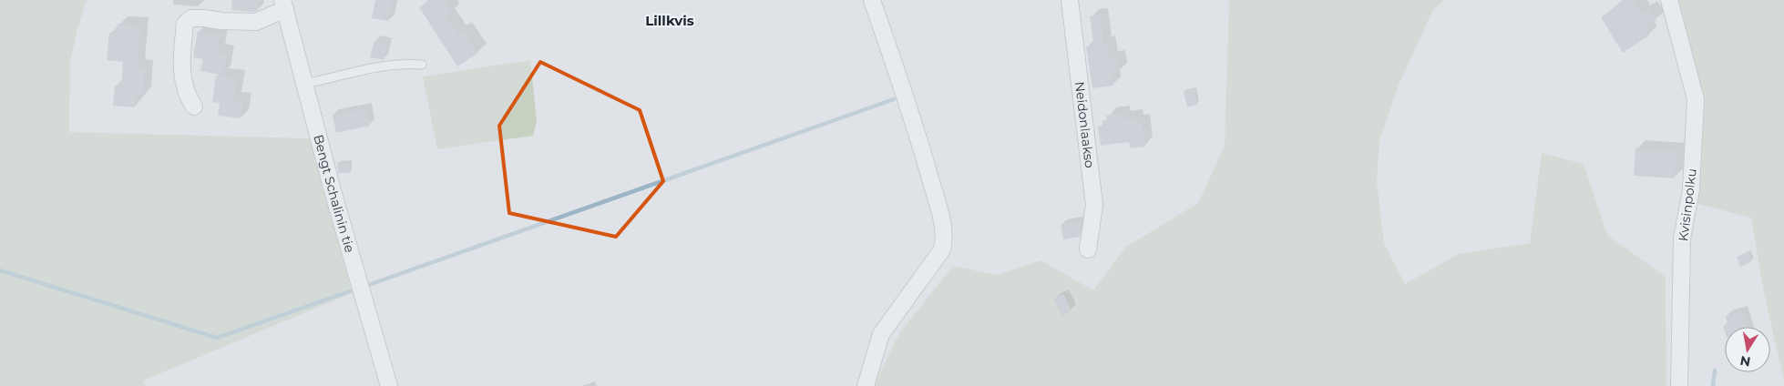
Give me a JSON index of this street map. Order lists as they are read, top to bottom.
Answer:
{
  "streets": {
    "street": ["Neidonlaakso", "Bengt Schalinin tie", "Kvisinpolku"]
  },
  "districts": ["Lillkvis"],
  "north": "bottom"
}
